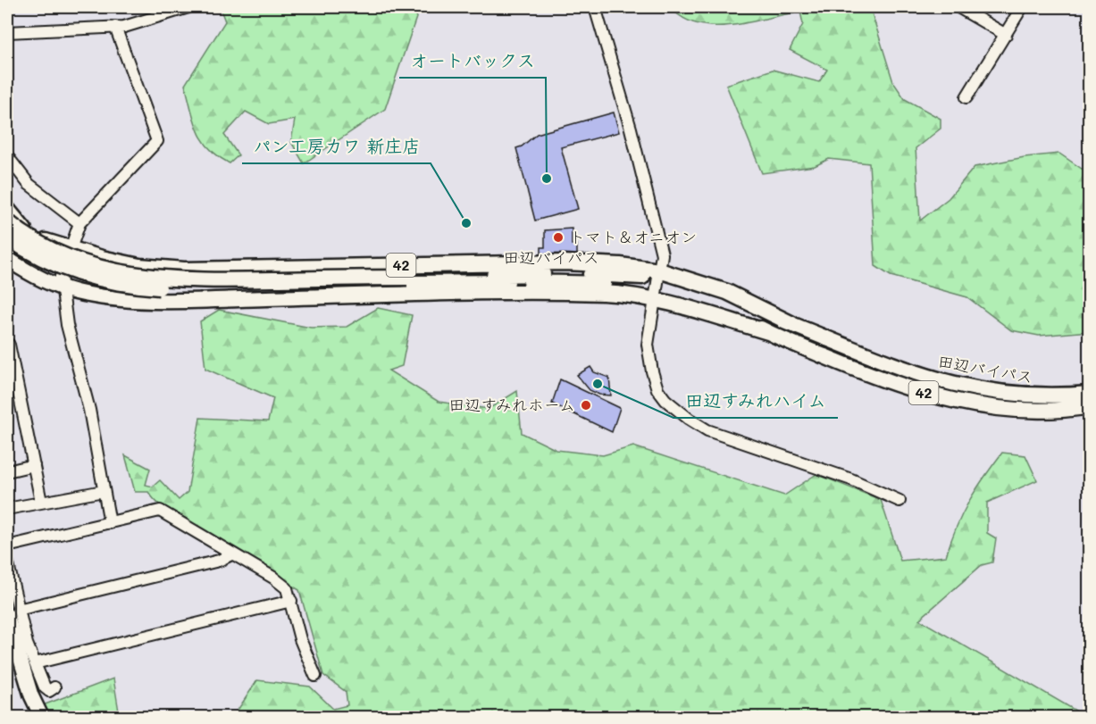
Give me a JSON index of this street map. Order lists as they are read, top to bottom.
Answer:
{
  "streets": {
    "highway": ["田辺バイパス", "42"]
  },
  "crossings": [
    ["田辺バイパス", "42"]
  ],
  "places": [
    "オートバックス",
    "パン工房カワ 新庄店",
    "トマト＆オニオン",
    "田辺すみれハイム",
    "田辺すみれホーム"
  ]
}
